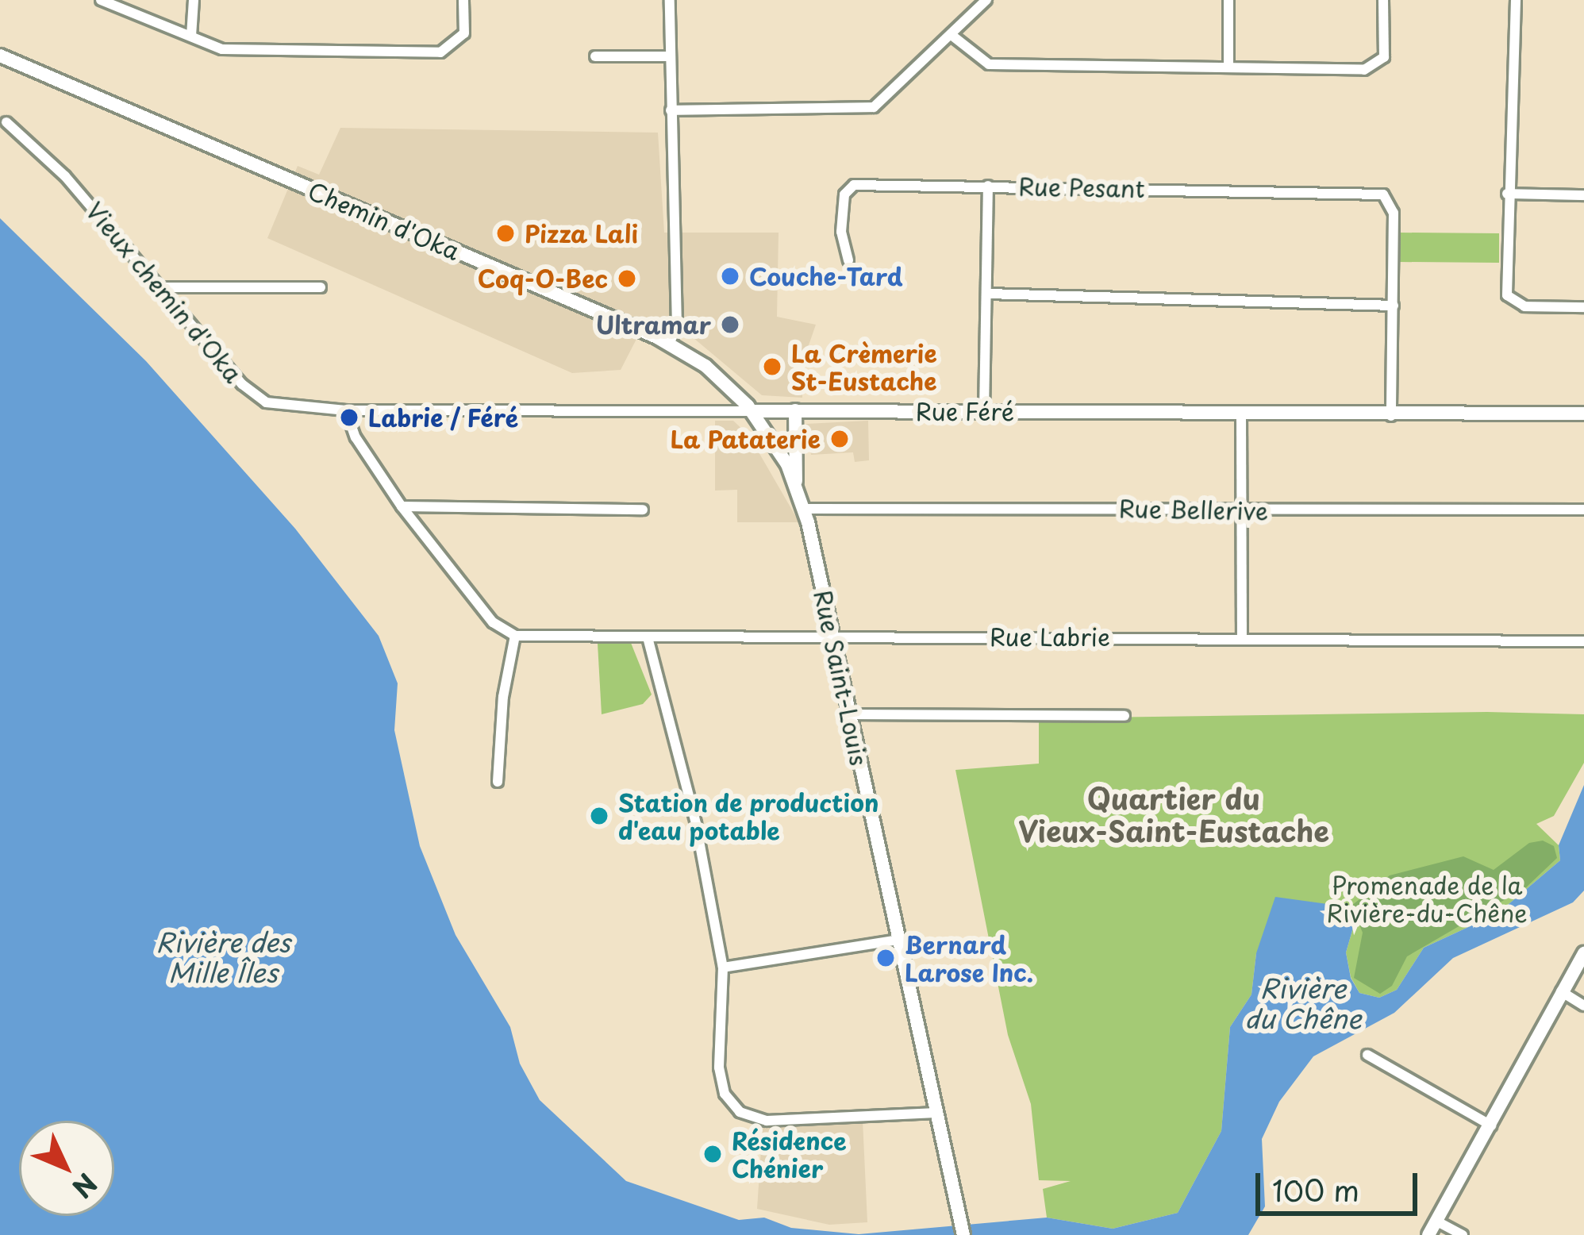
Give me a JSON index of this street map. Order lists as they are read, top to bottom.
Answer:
{
  "streets": {
    "main road": ["Chemin d'Oka", "Rue Féré", "Rue Saint-Louis"],
    "street": [
      "Rue Pesant",
      "Vieux chemin d'Oka",
      "Rue Bellerive",
      "Rue Labrie"
    ]
  },
  "crossings": [
    ["Chemin d'Oka", "Rue Féré"],
    ["Chemin d'Oka", "Rue Saint-Louis"],
    ["Vieux chemin d'Oka", "Rue Féré"],
    ["Rue Féré", "Rue Saint-Louis"],
    ["Rue Bellerive", "Rue Saint-Louis"],
    ["Rue Labrie", "Rue Saint-Louis"]
  ],
  "districts": ["Quartier du Vieux-Saint-Eustache"],
  "water": ["Rivière des Mille Îles", "Rivière du Chêne"],
  "parks": ["Promenade de la Rivière-du-Chêne"],
  "places": [
    "Pizza Lali",
    "Couche-Tard",
    "Coq-O-Bec",
    "Ultramar",
    "La Crèmerie St-Eustache",
    "Labrie / Féré",
    "La Pataterie",
    "Station de production d'eau potable",
    "Bernard Larose Inc.",
    "Résidence Chénier"
  ],
  "scale_bar": "100 m",
  "north": "bottom right"
}
